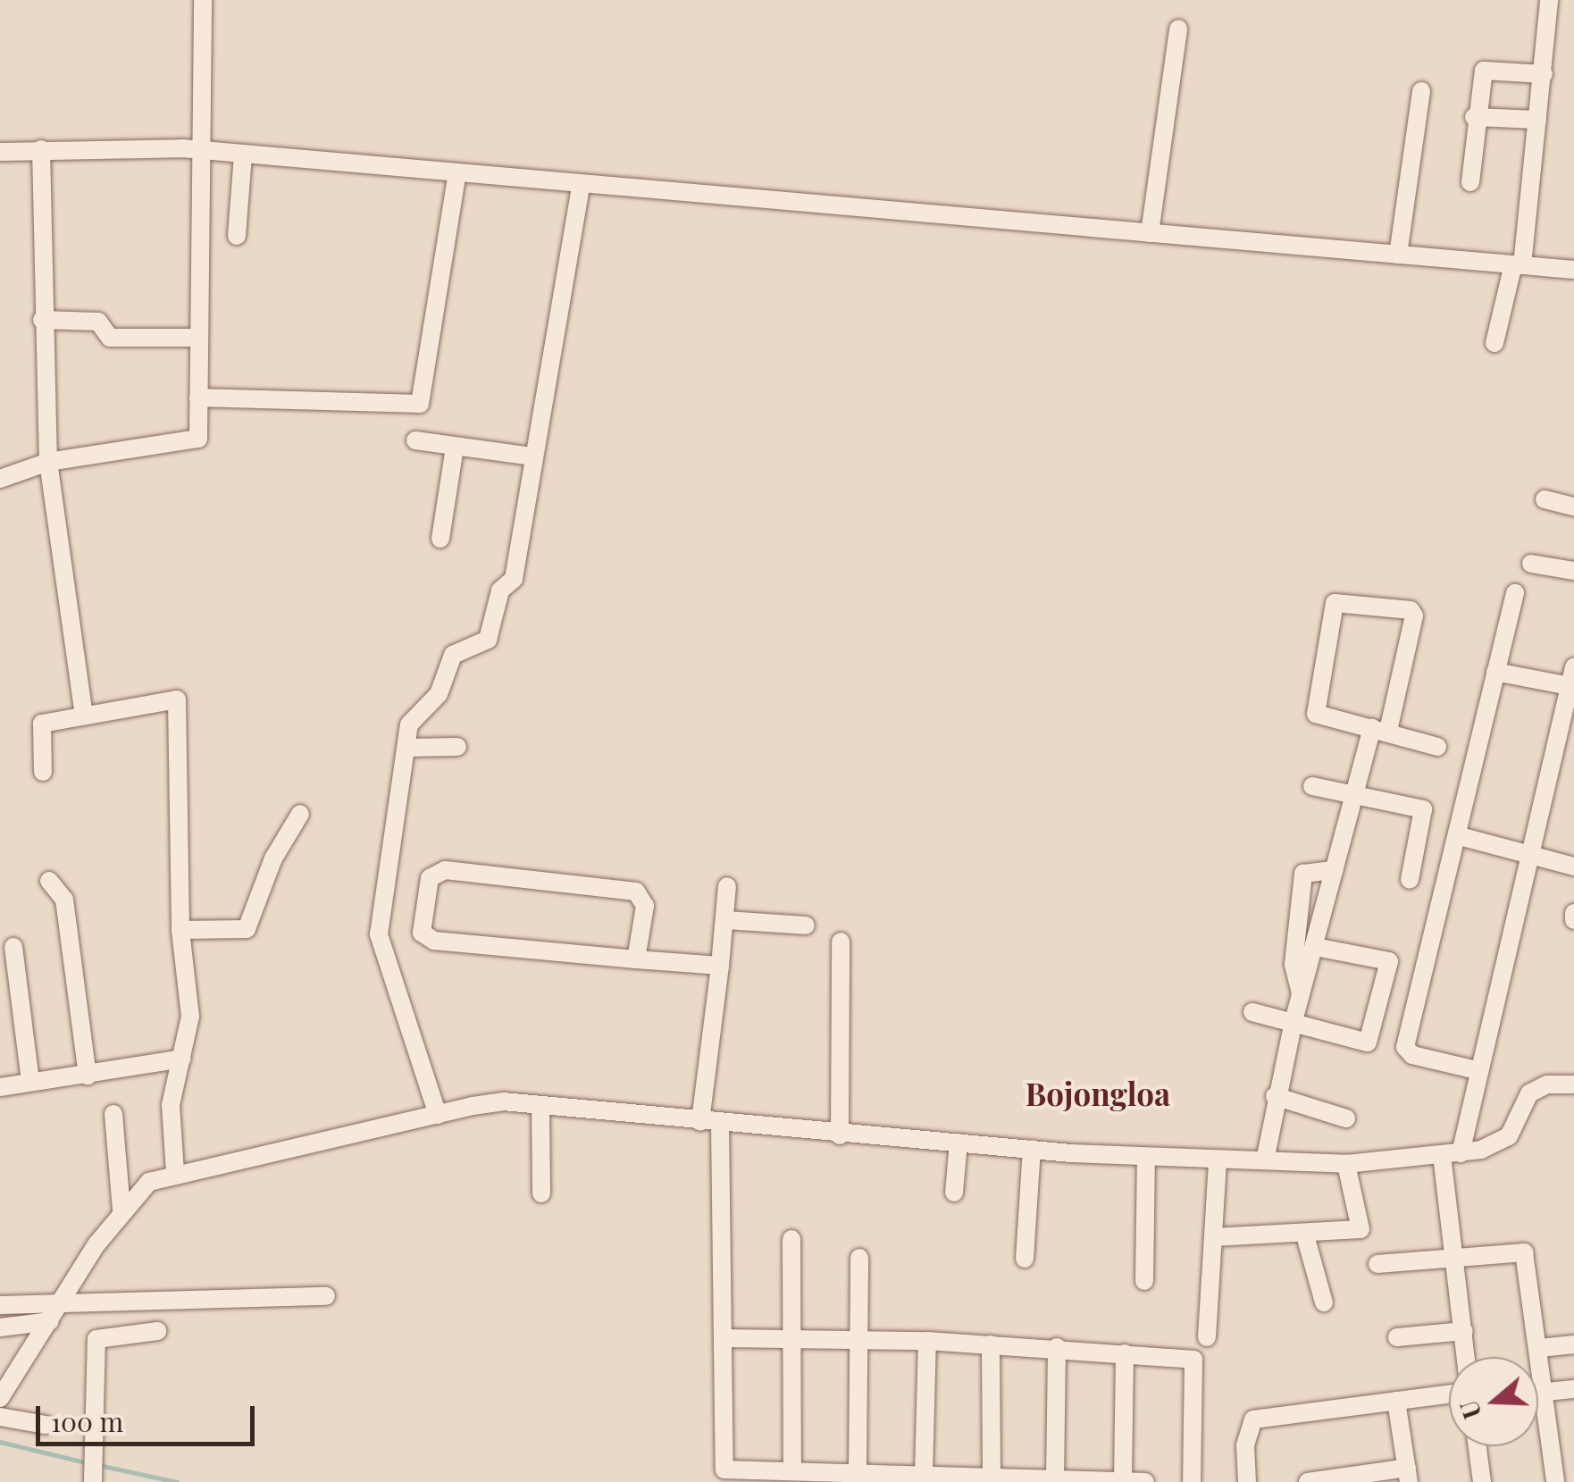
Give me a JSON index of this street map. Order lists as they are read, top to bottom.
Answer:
{
  "districts": ["Bojongloa"],
  "scale_bar": "100 m",
  "north": "left"
}
